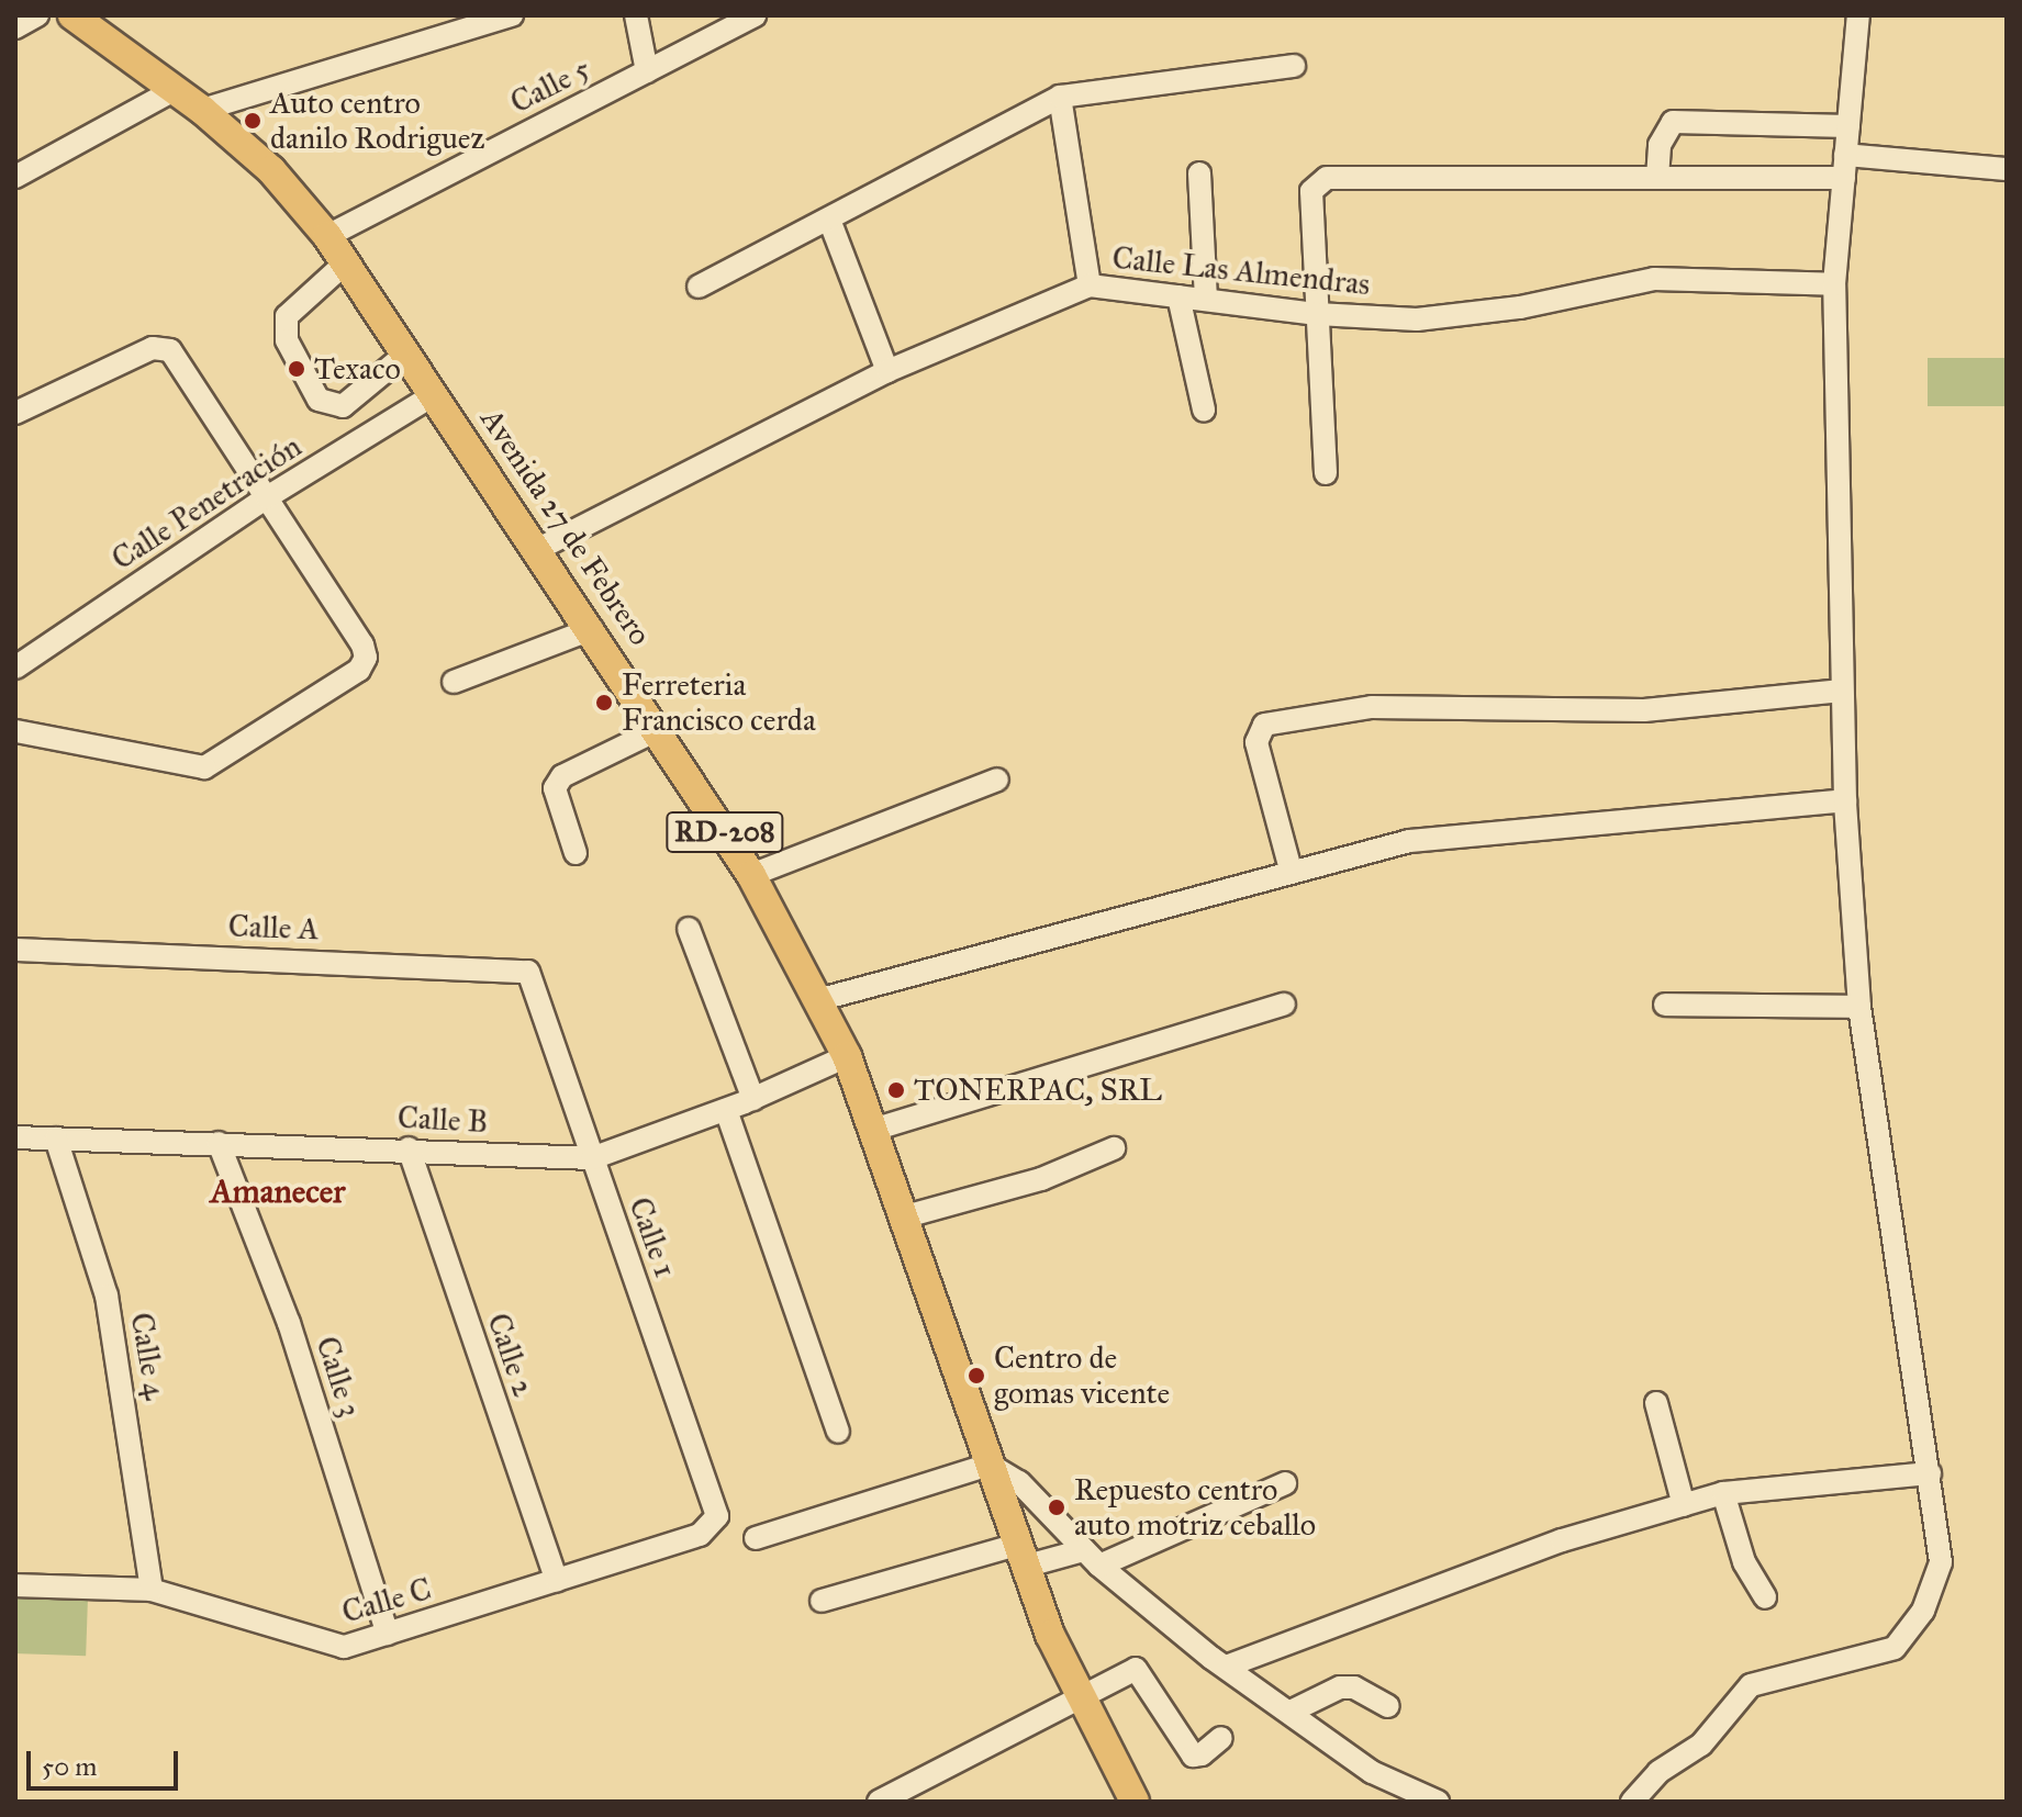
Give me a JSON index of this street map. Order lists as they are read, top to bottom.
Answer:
{
  "streets": {
    "main road": ["Avenida 27 de Febrero", "RD-208"],
    "street": [
      "Calle 5",
      "Calle Las Almendras",
      "Calle Penetración",
      "Calle A",
      "Calle B",
      "Calle 1",
      "Calle 2",
      "Calle 4",
      "Calle 3",
      "Calle C"
    ]
  },
  "crossings": [
    ["Calle 5", "Avenida 27 de Febrero"],
    ["Calle Las Almendras", "Avenida 27 de Febrero"],
    ["Calle Penetración", "Avenida 27 de Febrero"],
    ["Avenida 27 de Febrero", "Calle B"],
    ["Calle A", "Calle 1"],
    ["Calle B", "Calle 1"],
    ["Calle B", "Calle 2"],
    ["Calle B", "Calle 4"],
    ["Calle B", "Calle 3"],
    ["Calle 1", "Calle C"],
    ["Calle 2", "Calle C"],
    ["Calle 4", "Calle C"],
    ["Calle 3", "Calle C"]
  ],
  "districts": ["Amanecer"],
  "places": [
    "Auto centro danilo Rodriguez",
    "Texaco",
    "Ferreteria Francisco cerda",
    "TONERPAC, SRL",
    "Centro de gomas vicente",
    "Repuesto centro auto motriz ceballo"
  ],
  "scale_bar": "50 m"
}
